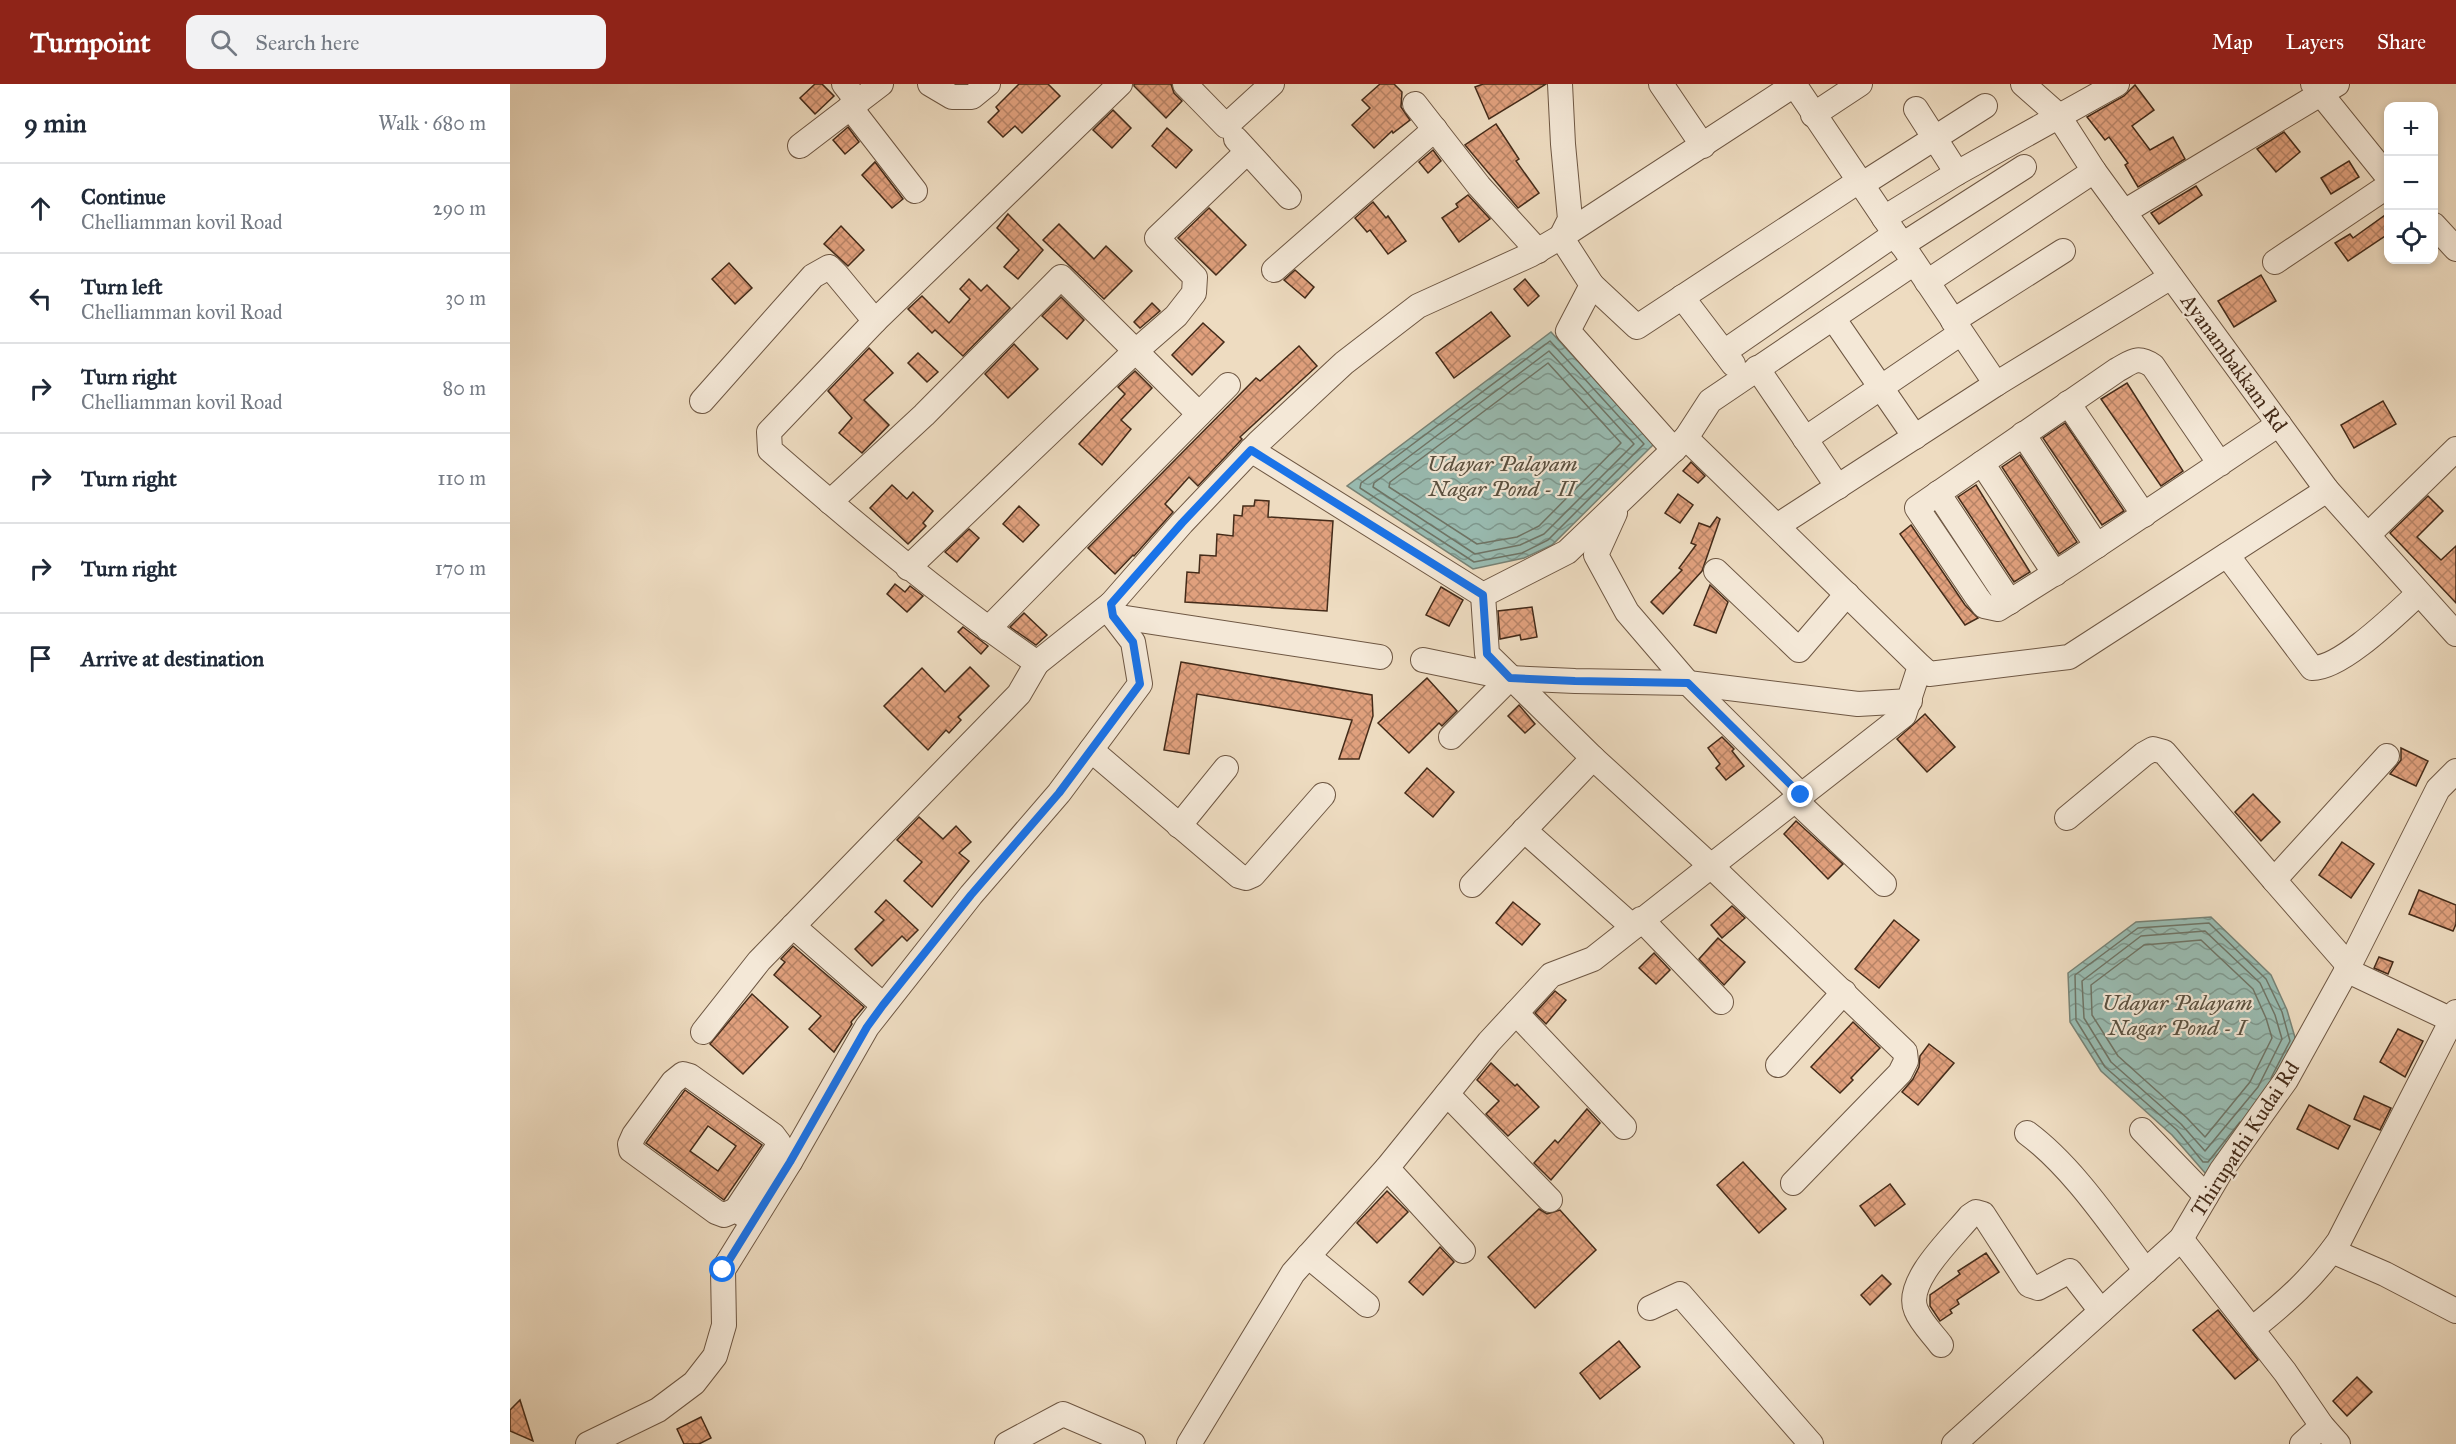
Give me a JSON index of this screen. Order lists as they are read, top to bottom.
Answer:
{
  "streets": {
    "street": ["Ayanambakkam Rd", "Thirupathi Kudai Rd"]
  },
  "water": ["Udayar Palayam Nagar Pond - II", "Udayar Palayam Nagar Pond - I"],
  "page": {
    "header": "Turnpoint",
    "search": "Search here",
    "nav": ["Map", "Layers", "Share"],
    "heading": ["9 min", "Walk · 680 m"],
    "map_buttons": ["+", "−"],
    "list": [
      ["Continue", "Chelliamman kovil Road", "290 m"],
      ["Turn left", "Chelliamman kovil Road", "30 m"],
      ["Turn right", "Chelliamman kovil Road", "80 m"],
      ["Turn right", "110 m"],
      ["Turn right", "170 m"],
      "Arrive at destination"
    ]
  }
}
